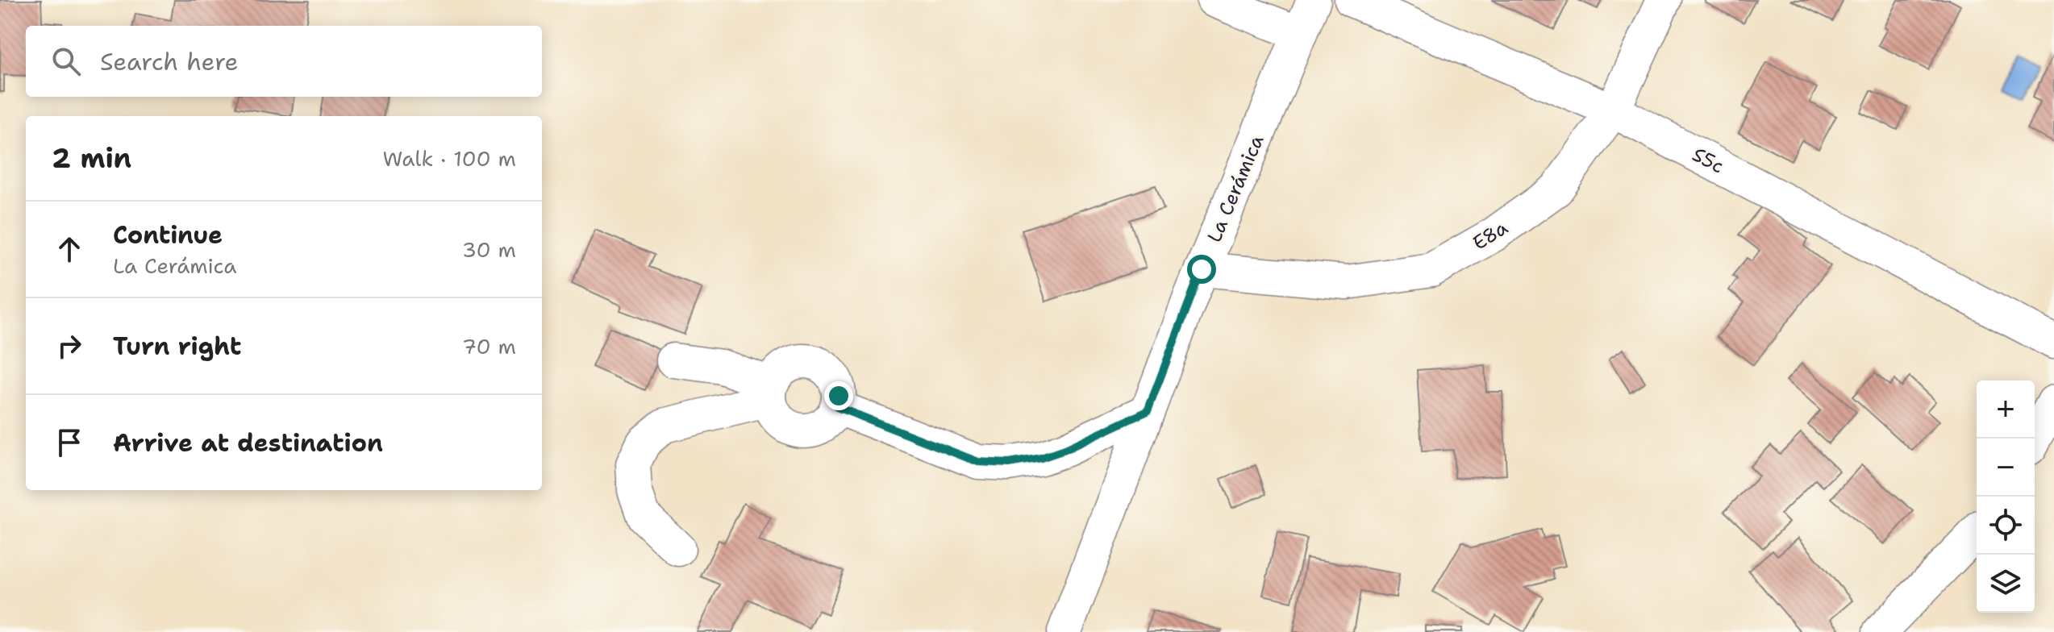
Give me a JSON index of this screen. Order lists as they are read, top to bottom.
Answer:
{
  "streets": {
    "street": ["S5c", "La Cerámica", "E8a"]
  },
  "crossings": [
    ["S5c", "E8a"],
    ["La Cerámica", "E8a"]
  ],
  "page": {
    "search": "Search here",
    "heading": ["2 min", "Walk · 100 m"],
    "list": [
      ["Continue", "La Cerámica", "30 m"],
      ["Turn right", "70 m"],
      "Arrive at destination"
    ],
    "map_buttons": ["+", "−"]
  }
}
